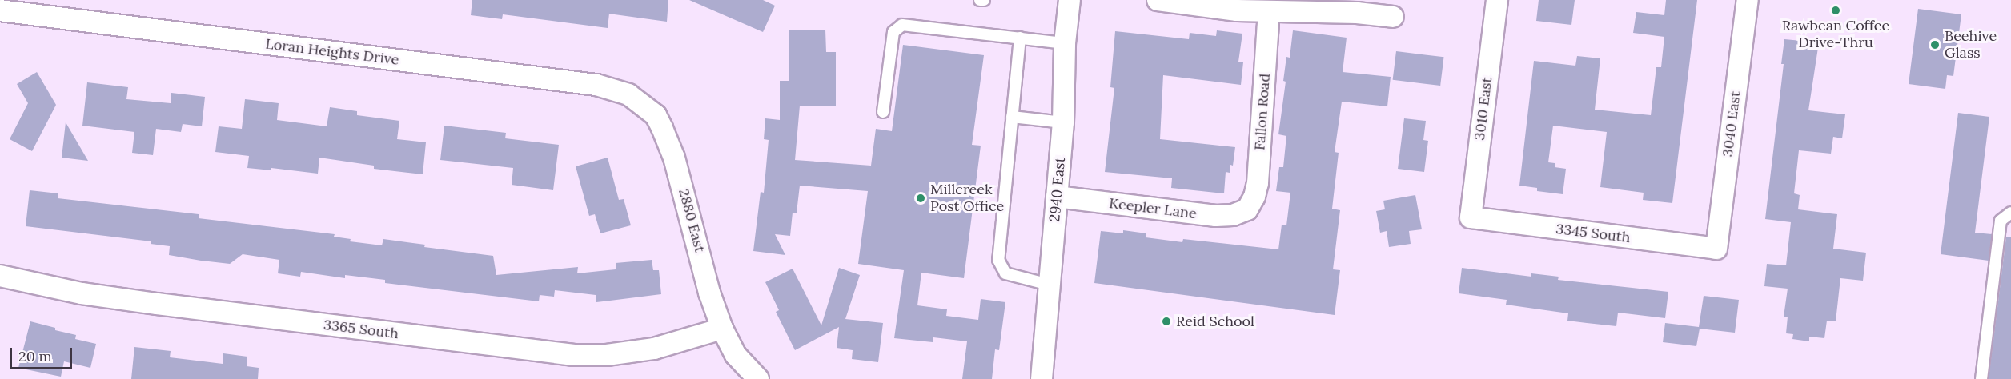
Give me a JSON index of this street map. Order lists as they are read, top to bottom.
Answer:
{
  "streets": {
    "street": [
      "Loran Heights Drive",
      "3010 East",
      "Fallon Road",
      "3040 East",
      "2940 East",
      "Keepler Lane",
      "2880 East",
      "3345 South",
      "3365 South"
    ]
  },
  "crossings": [
    ["Loran Heights Drive", "2880 East"],
    ["3010 East", "3345 South"],
    ["Fallon Road", "Keepler Lane"],
    ["3040 East", "3345 South"],
    ["2940 East", "Keepler Lane"],
    ["2880 East", "3365 South"]
  ],
  "places": [
    "Rawbean Coffee Drive-Thru",
    "Beehive Glass",
    "Millcreek Post Office",
    "Reid School"
  ],
  "scale_bar": "20 m"
}
